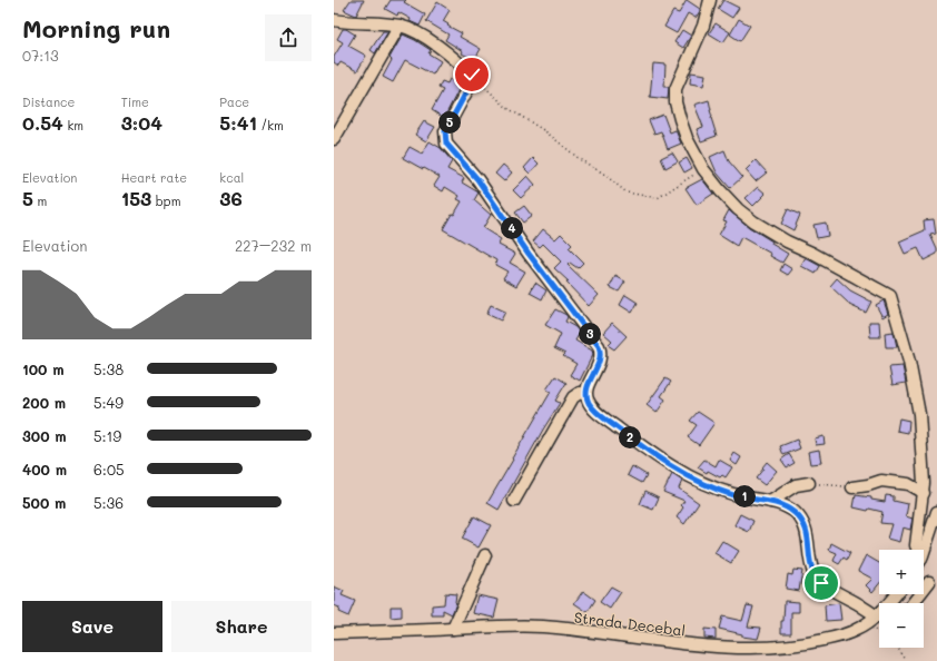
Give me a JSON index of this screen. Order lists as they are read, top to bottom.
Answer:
{
  "streets": {
    "street": ["Strada Decebal"]
  },
  "page": {
    "heading": ["Morning run", "07:13"],
    "stats": [
      ["Distance", "0.54 km"],
      ["Time", "3:04"],
      ["Pace", "5:41 /km"],
      ["Elevation", "5 m"],
      ["Heart rate", "153 bpm"],
      ["kcal", "36"]
    ],
    "pins": [
      "5",
      "4",
      "3",
      "2",
      "1"
    ],
    "chart": ["Elevation", "227–232 m"],
    "list": [
      {
        "name": "100 m",
        "note": "5:38"
      },
      {
        "name": "200 m",
        "note": "5:49"
      },
      {
        "name": "300 m",
        "note": "5:19"
      },
      {
        "name": "400 m",
        "note": "6:05"
      },
      {
        "name": "500 m",
        "note": "5:36"
      }
    ],
    "map_buttons": ["+", "−"],
    "buttons": ["Save", "Share"]
  }
}
